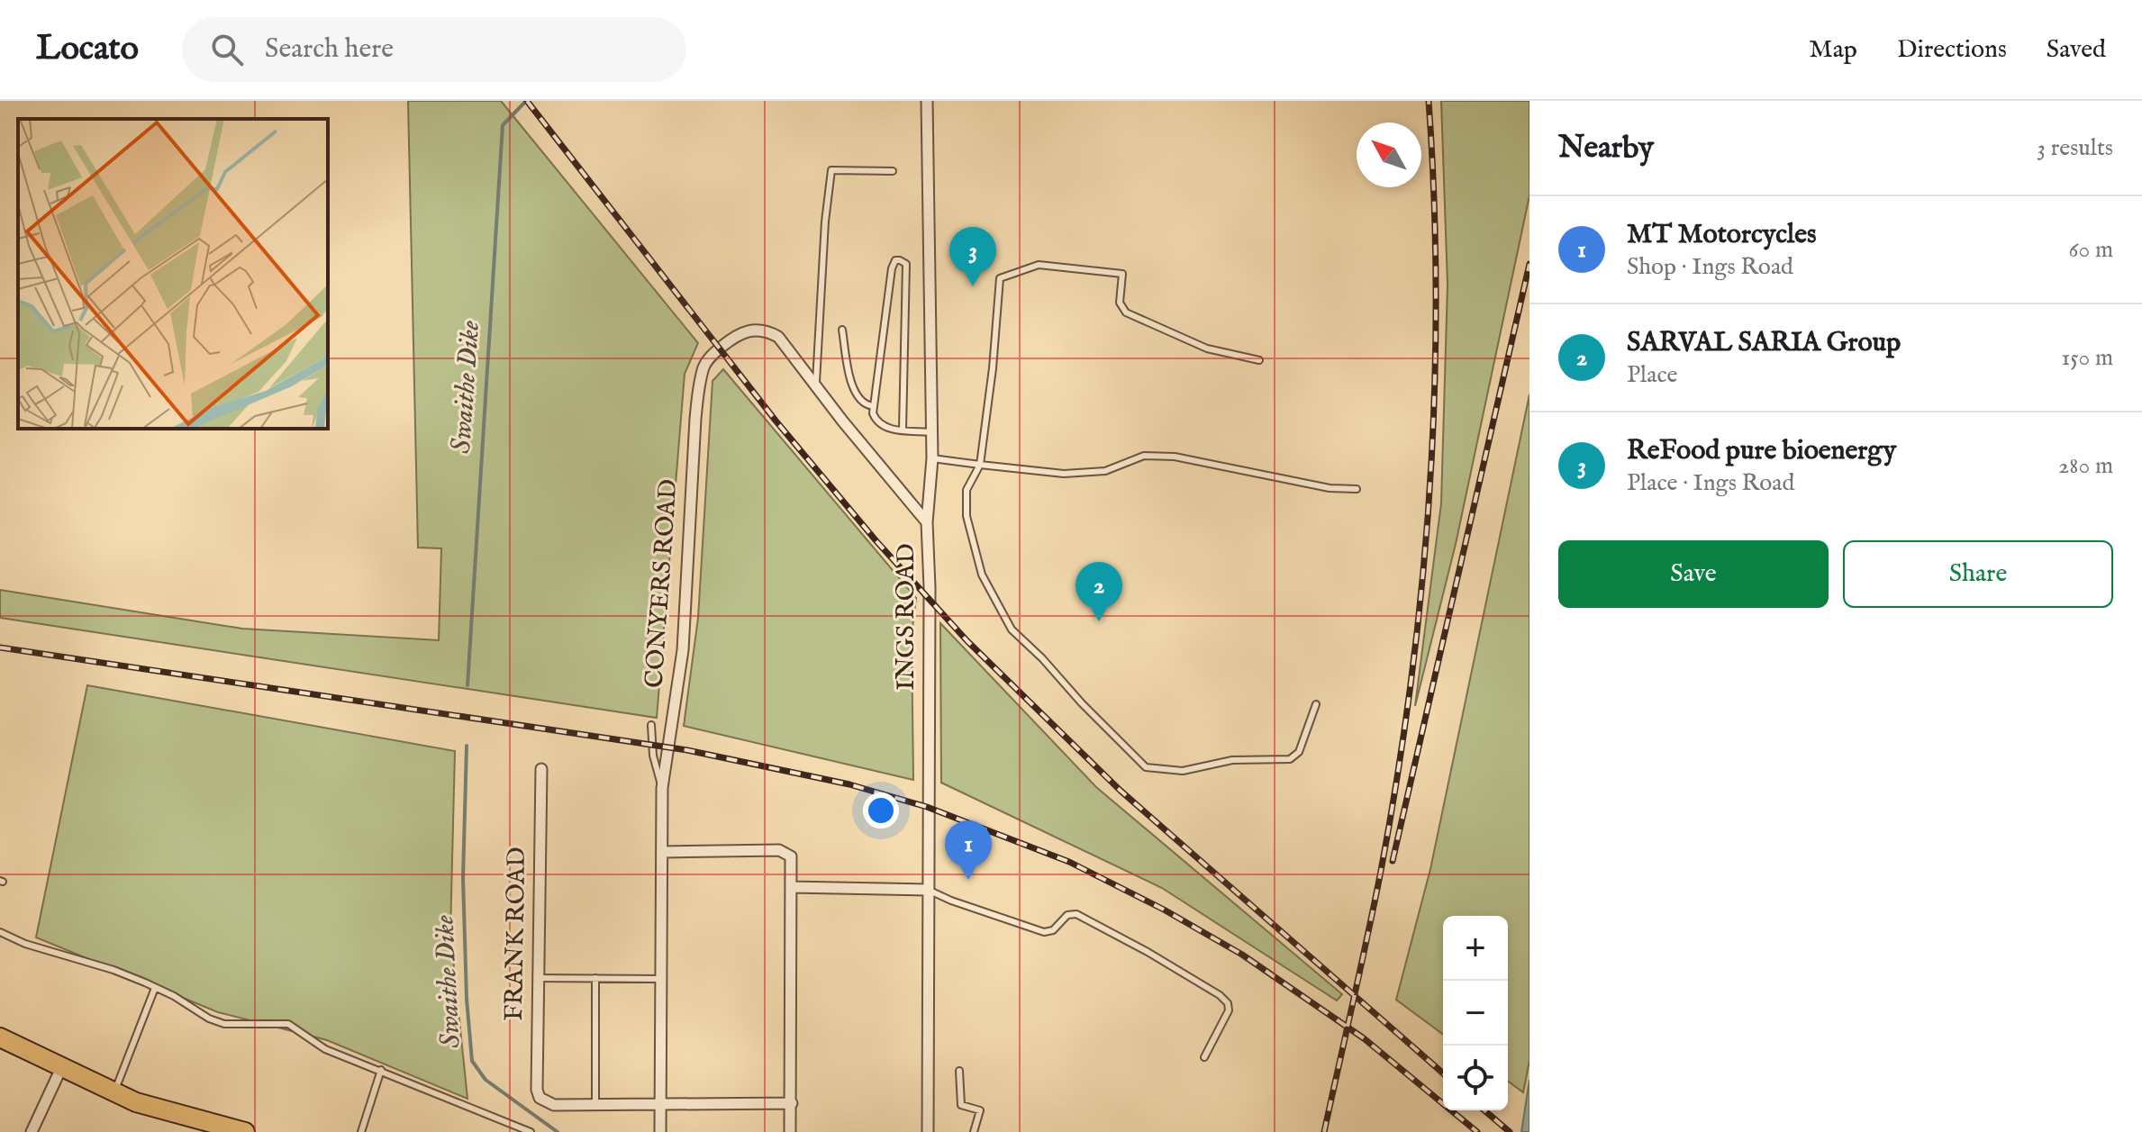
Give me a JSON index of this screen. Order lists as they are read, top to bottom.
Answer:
{
  "streets": {
    "street": ["CONYERS ROAD", "INGS ROAD", "FRANK ROAD"]
  },
  "crossings": [
    ["CONYERS ROAD", "INGS ROAD"]
  ],
  "water": ["Swaithe Dike"],
  "north": "top left",
  "page": {
    "header": "Locato",
    "search": "Search here",
    "nav": ["Map", "Directions", "Saved"],
    "heading": ["Nearby", "3 results"],
    "list": [
      {
        "mark": "1",
        "name": "MT Motorcycles",
        "note": "Shop · Ings Road",
        "value": "60 m"
      },
      {
        "mark": "2",
        "name": "SARVAL SARIA Group",
        "note": "Place",
        "value": "150 m"
      },
      {
        "mark": "3",
        "name": "ReFood pure bioenergy",
        "note": "Place · Ings Road",
        "value": "280 m"
      }
    ],
    "pins": ["3", "2", "1"],
    "buttons": ["Save", "Share"],
    "map_buttons": ["+", "−"]
  }
}
